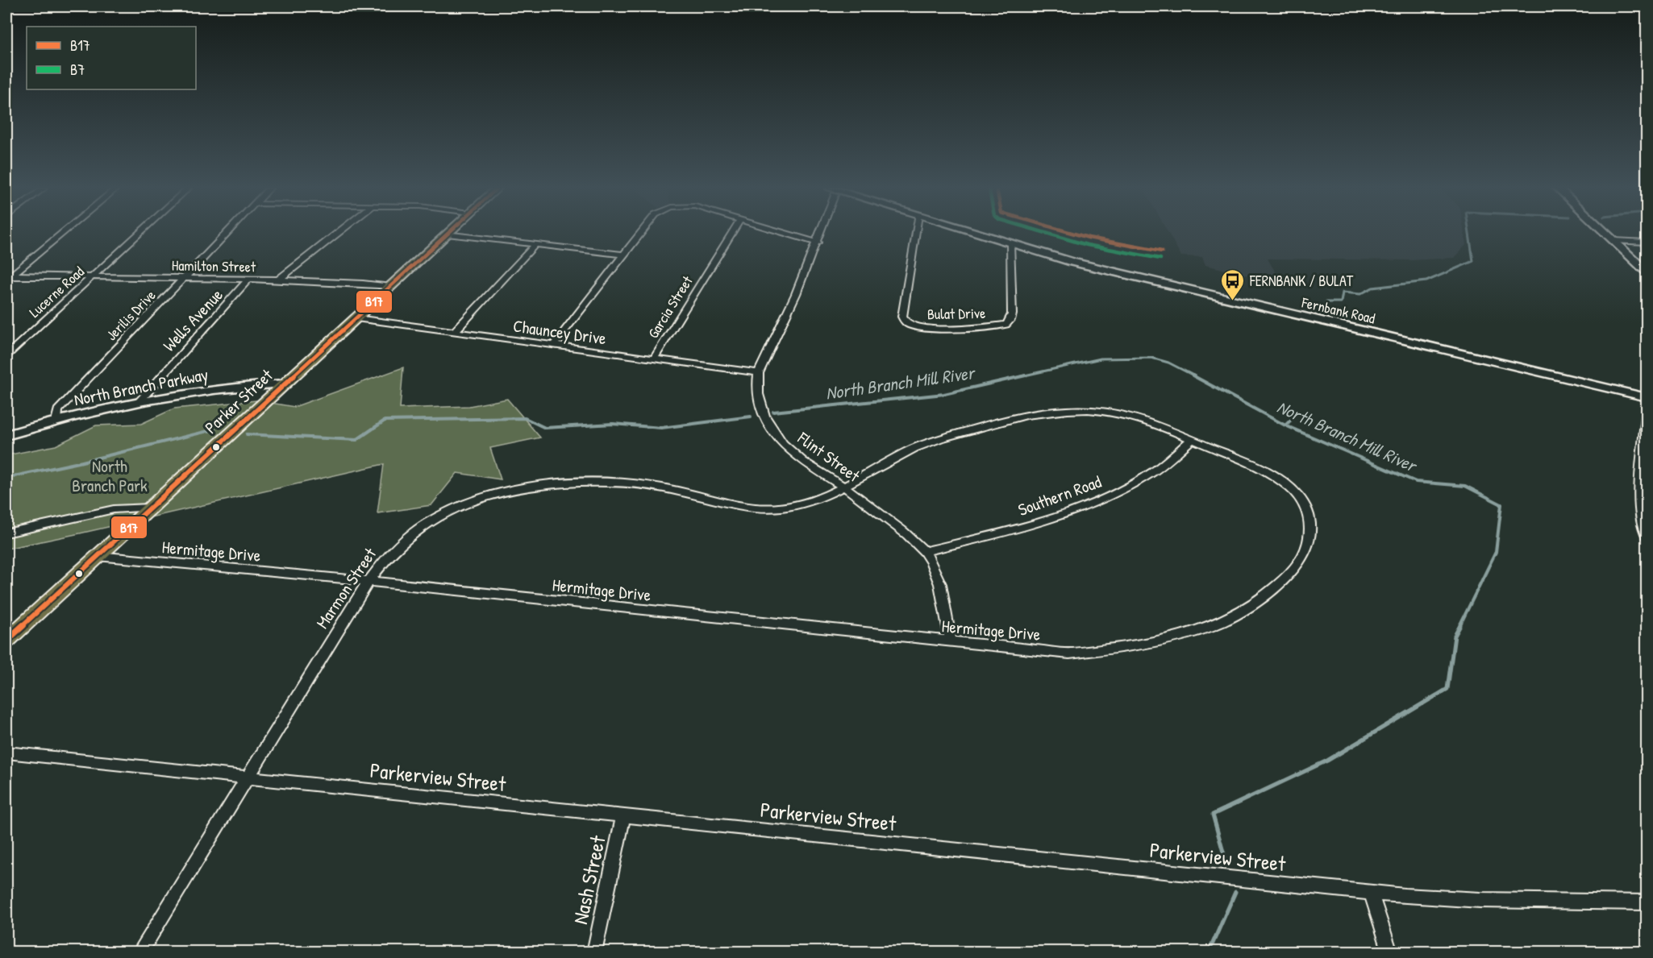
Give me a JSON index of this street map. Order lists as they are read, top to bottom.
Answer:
{
  "streets": {
    "main road": ["Fernbank Road", "North Branch Parkway", "Parker Street"],
    "street": [
      "Hamilton Street",
      "Lucerne Road",
      "Garcia Street",
      "Bulat Drive",
      "Jerilis Drive",
      "Wells Avenue",
      "Chauncey Drive",
      "Flint Street",
      "Southern Road",
      "Hermitage Drive",
      "Marmon Street",
      "Parkerview Street",
      "Nash Street"
    ]
  },
  "crossings": [
    ["Hamilton Street", "Lucerne Road"],
    ["Hamilton Street", "Jerilis Drive"],
    ["Hamilton Street", "Wells Avenue"],
    ["Hamilton Street", "Parker Street"],
    ["Garcia Street", "Chauncey Drive"],
    ["Fernbank Road", "Bulat Drive"],
    ["Jerilis Drive", "North Branch Parkway"],
    ["Wells Avenue", "North Branch Parkway"],
    ["Chauncey Drive", "Parker Street"],
    ["Chauncey Drive", "Flint Street"],
    ["North Branch Parkway", "Parker Street"],
    ["Parker Street", "Hermitage Drive"],
    ["Flint Street", "Southern Road"],
    ["Flint Street", "Hermitage Drive"],
    ["Flint Street", "Marmon Street"],
    ["Southern Road", "Hermitage Drive"],
    ["Hermitage Drive", "Marmon Street"],
    ["Marmon Street", "Parkerview Street"],
    ["Parkerview Street", "Nash Street"]
  ],
  "water": ["North Branch Mill River"],
  "parks": ["North Branch Park"],
  "places": {
    "bus stop": ["FERNBANK / BULAT"]
  },
  "lines": ["transit line B17", "transit line B7"],
  "legend": ["B17", "B7"]
}
